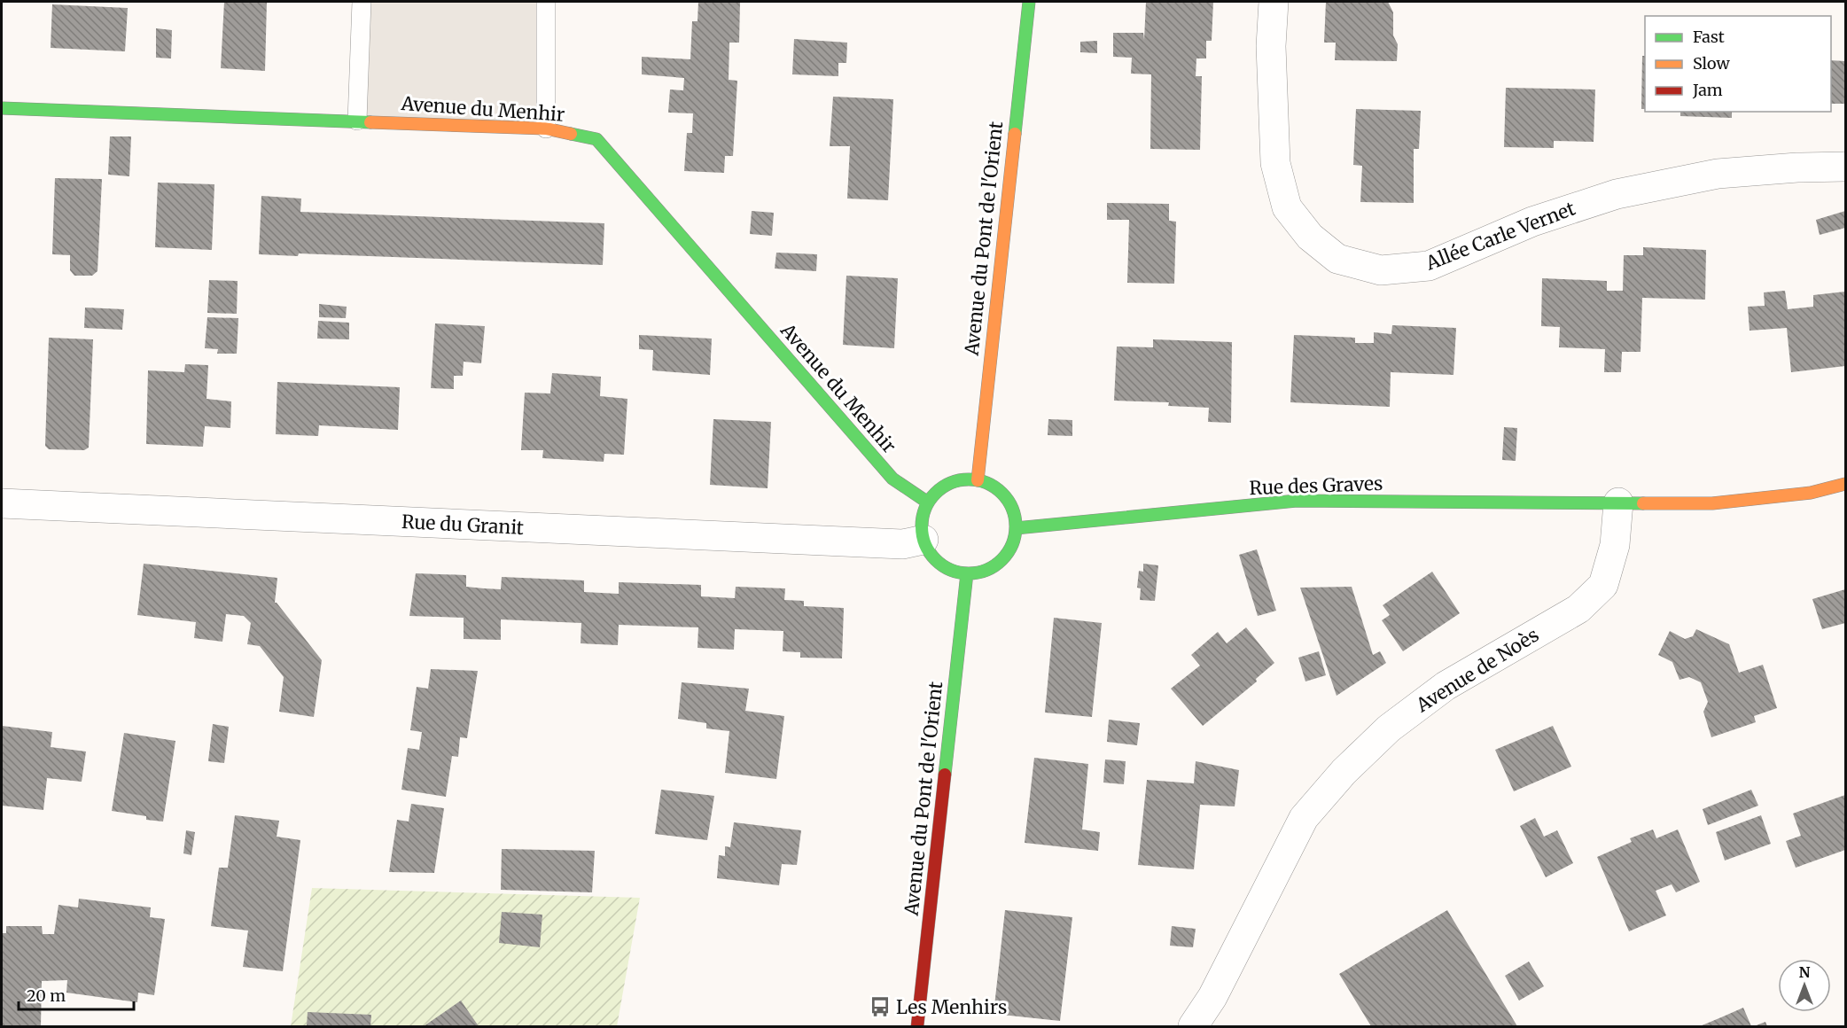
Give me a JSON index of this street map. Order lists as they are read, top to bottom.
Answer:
{
  "streets": {
    "street": [
      "Avenue du Menhir",
      "Allée Carle Vernet",
      "Avenue du Pont de l'Orient",
      "Rue des Graves",
      "Rue du Granit",
      "Avenue de Noès"
    ]
  },
  "crossings": [
    ["Avenue du Menhir", "Avenue du Pont de l'Orient"],
    ["Avenue du Menhir", "Rue des Graves"],
    ["Avenue du Menhir", "Rue du Granit"],
    ["Avenue du Pont de l'Orient", "Rue des Graves"],
    ["Avenue du Pont de l'Orient", "Rue du Granit"],
    ["Rue des Graves", "Rue du Granit"],
    ["Rue des Graves", "Avenue de Noès"]
  ],
  "places": {
    "bus stop": ["Les Menhirs"]
  },
  "legend": ["Fast", "Slow", "Jam"],
  "scale_bar": "20 m",
  "north": "top"
}
